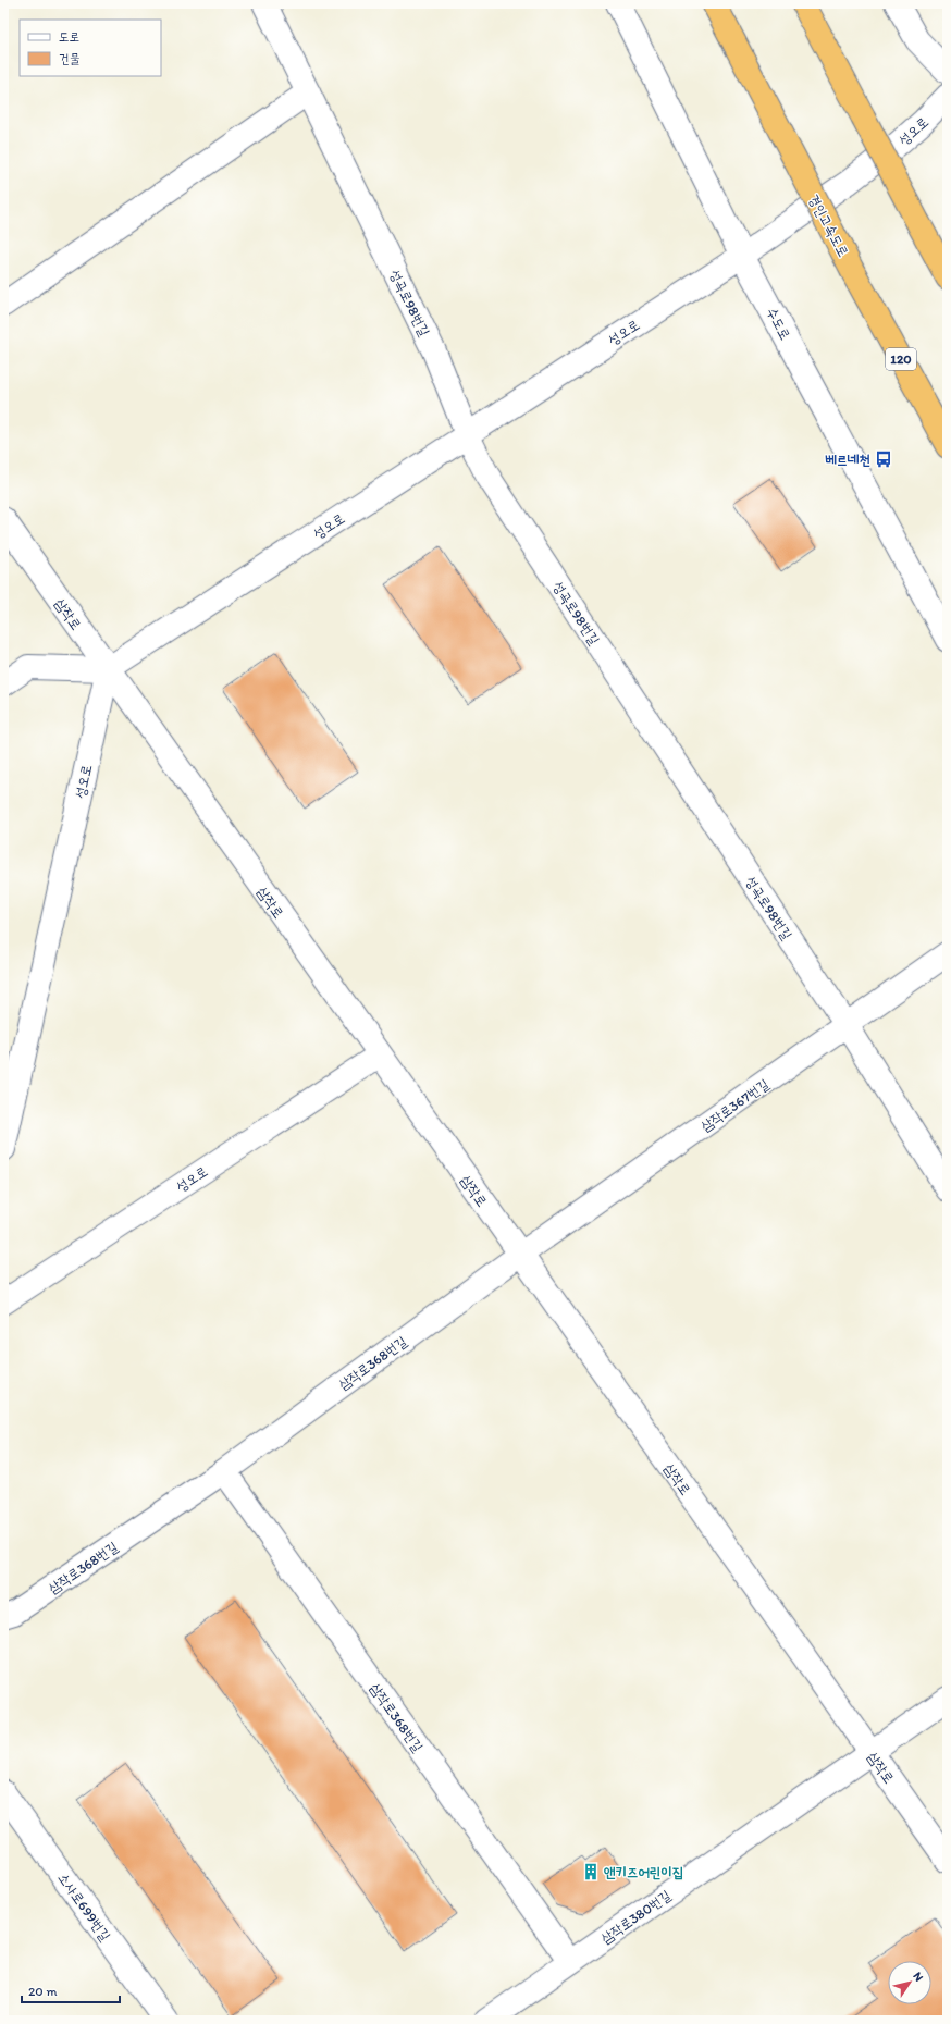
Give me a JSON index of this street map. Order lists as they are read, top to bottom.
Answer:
{
  "streets": {
    "highway": ["경인고속도로", "120"],
    "street": [
      "성오로",
      "성곡로98번길",
      "수도로",
      "삼작로",
      "삼작로367번길",
      "삼작로368번길",
      "소사로699번길",
      "삼작로380번길"
    ]
  },
  "crossings": [
    ["성오로", "성곡로98번길"],
    ["성오로", "수도로"],
    ["성오로", "삼작로"],
    ["성곡로98번길", "삼작로367번길"],
    ["삼작로", "삼작로367번길"],
    ["삼작로", "삼작로368번길"],
    ["삼작로", "삼작로380번길"],
    ["삼작로367번길", "삼작로368번길"],
    ["삼작로368번길", "삼작로380번길"]
  ],
  "places": {
    "bus stop": ["베르네천"],
    "building": ["앤키즈어린이집"]
  },
  "legend": ["도로", "건물"],
  "scale_bar": "20 m",
  "north": "top right"
}
